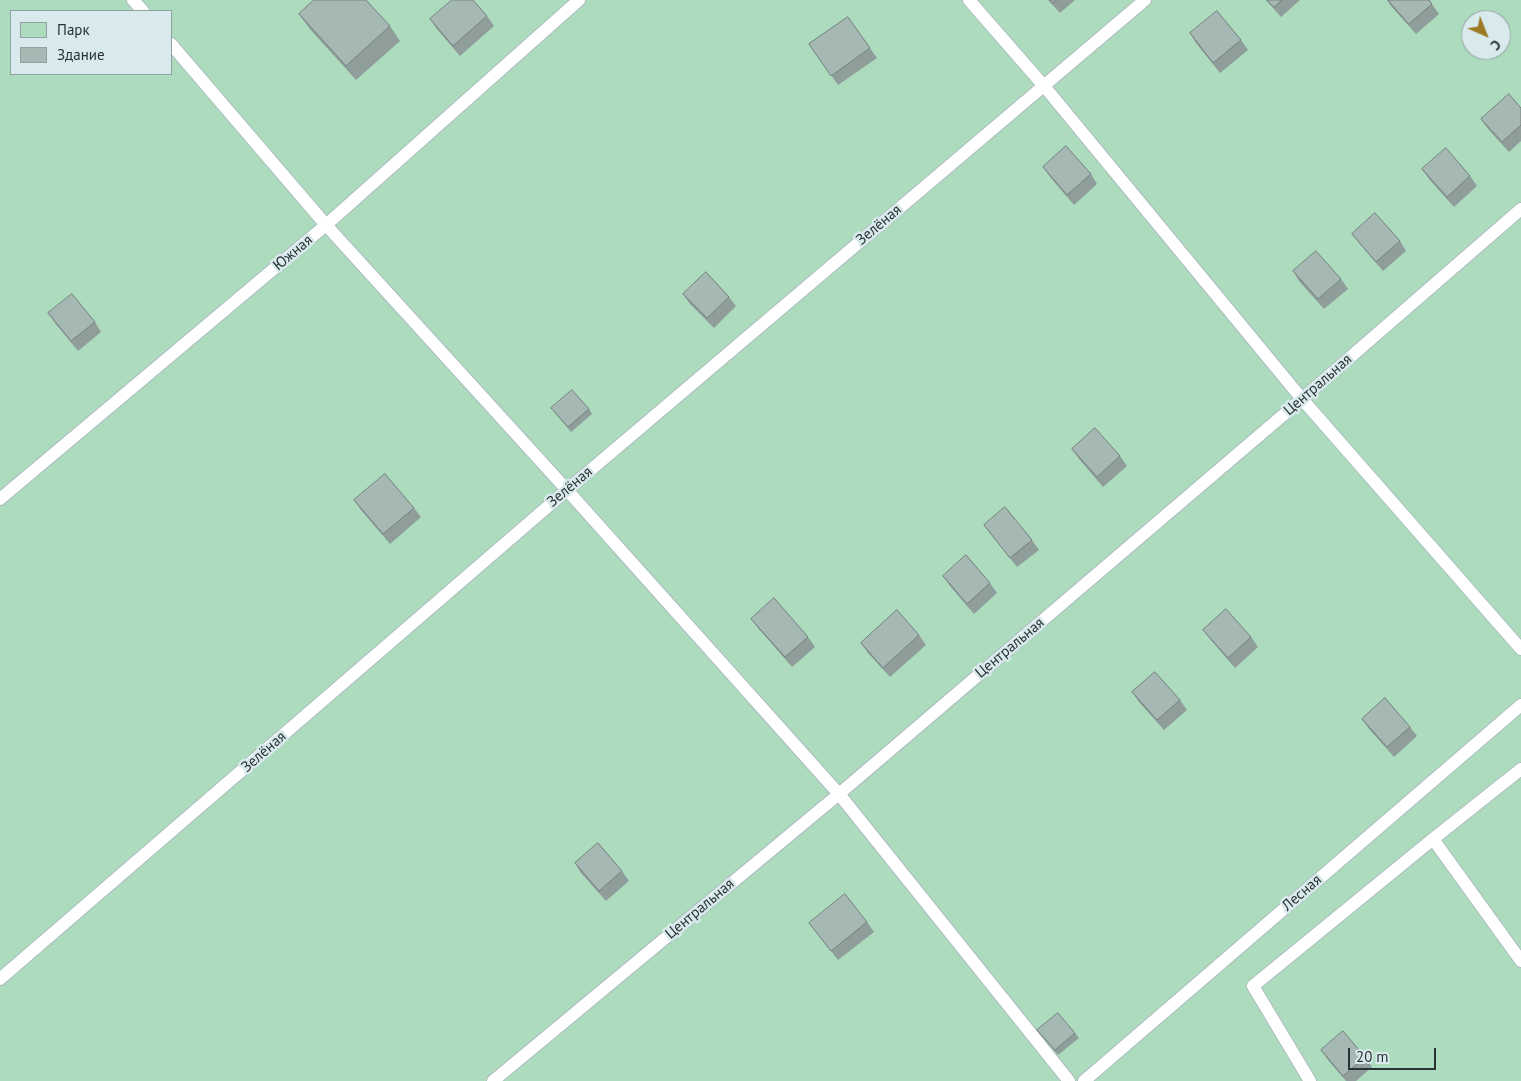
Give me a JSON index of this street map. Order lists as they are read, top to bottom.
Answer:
{
  "streets": {
    "lane": [
      "Зелёная",
      "Южная",
      "Центральная",
      "Лесная"
    ]
  },
  "legend": ["Парк", "Здание"],
  "scale_bar": "20 m",
  "north": "bottom right"
}
